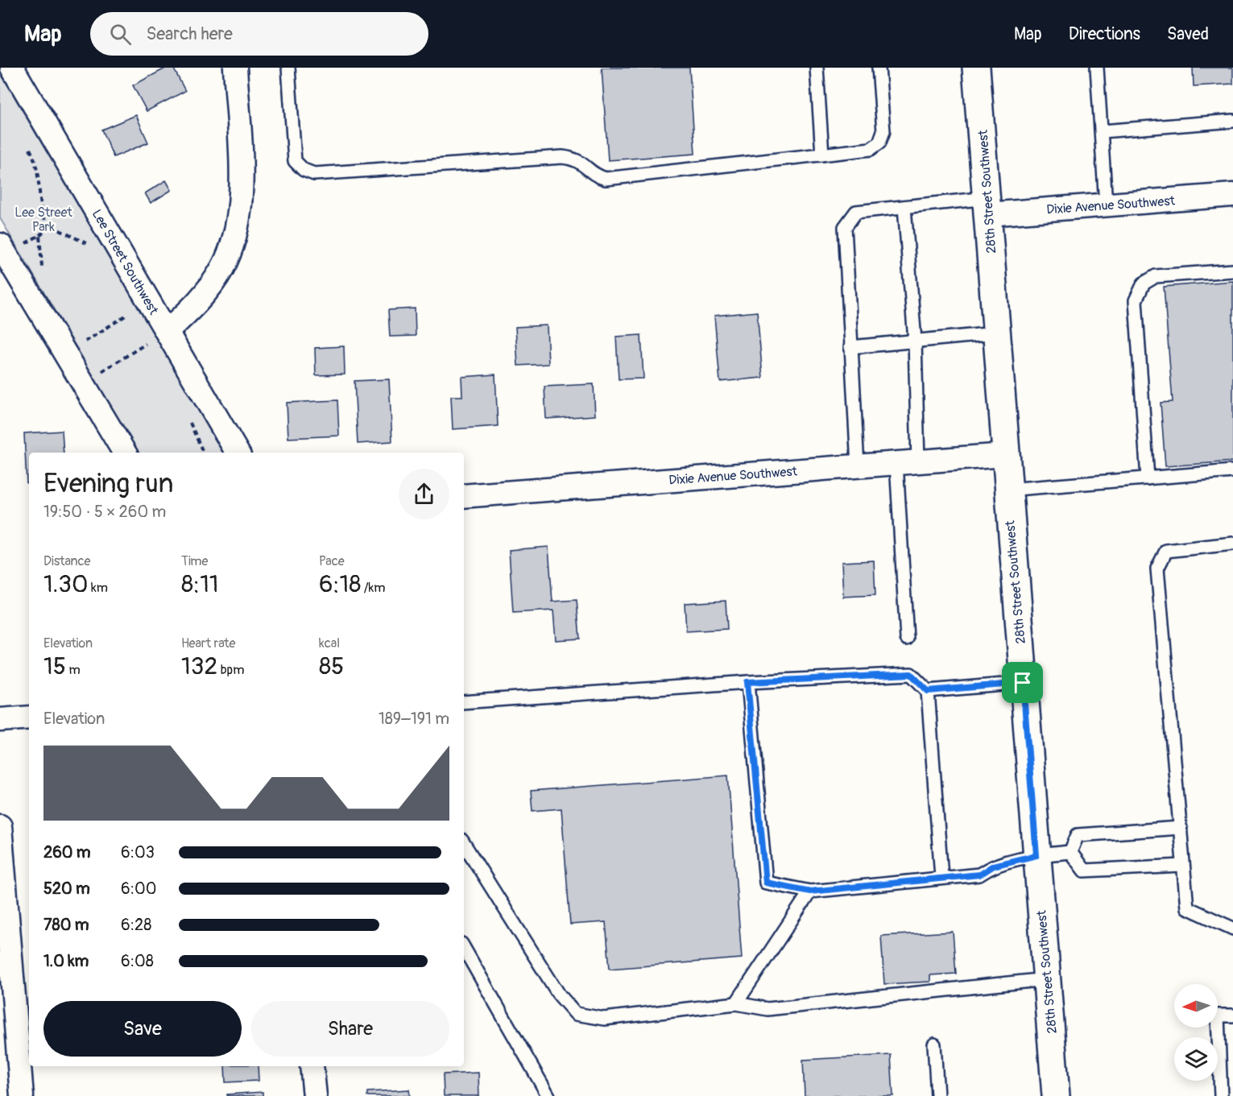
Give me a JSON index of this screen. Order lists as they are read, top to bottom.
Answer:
{
  "streets": {
    "main road": ["28th Street Southwest"],
    "street": ["Dixie Avenue Southwest", "Lee Street Southwest"]
  },
  "crossings": [
    ["28th Street Southwest", "Dixie Avenue Southwest"]
  ],
  "parks": ["Lee Street Park"],
  "north": "left",
  "page": {
    "header": "Map",
    "search": "Search here",
    "nav": ["Map", "Directions", "Saved"],
    "heading": ["Evening run", "19:50 · 5 × 260 m"],
    "stats": [
      ["Distance", "1.30 km"],
      ["Time", "8:11"],
      ["Pace", "6:18 /km"],
      ["Elevation", "15 m"],
      ["Heart rate", "132 bpm"],
      ["kcal", "85"]
    ],
    "chart": ["Elevation", "189–191 m"],
    "list": [
      {
        "name": "260 m",
        "note": "6:03"
      },
      {
        "name": "520 m",
        "note": "6:00"
      },
      {
        "name": "780 m",
        "note": "6:28"
      },
      {
        "name": "1.0 km",
        "note": "6:08"
      }
    ],
    "buttons": ["Save", "Share"]
  }
}
